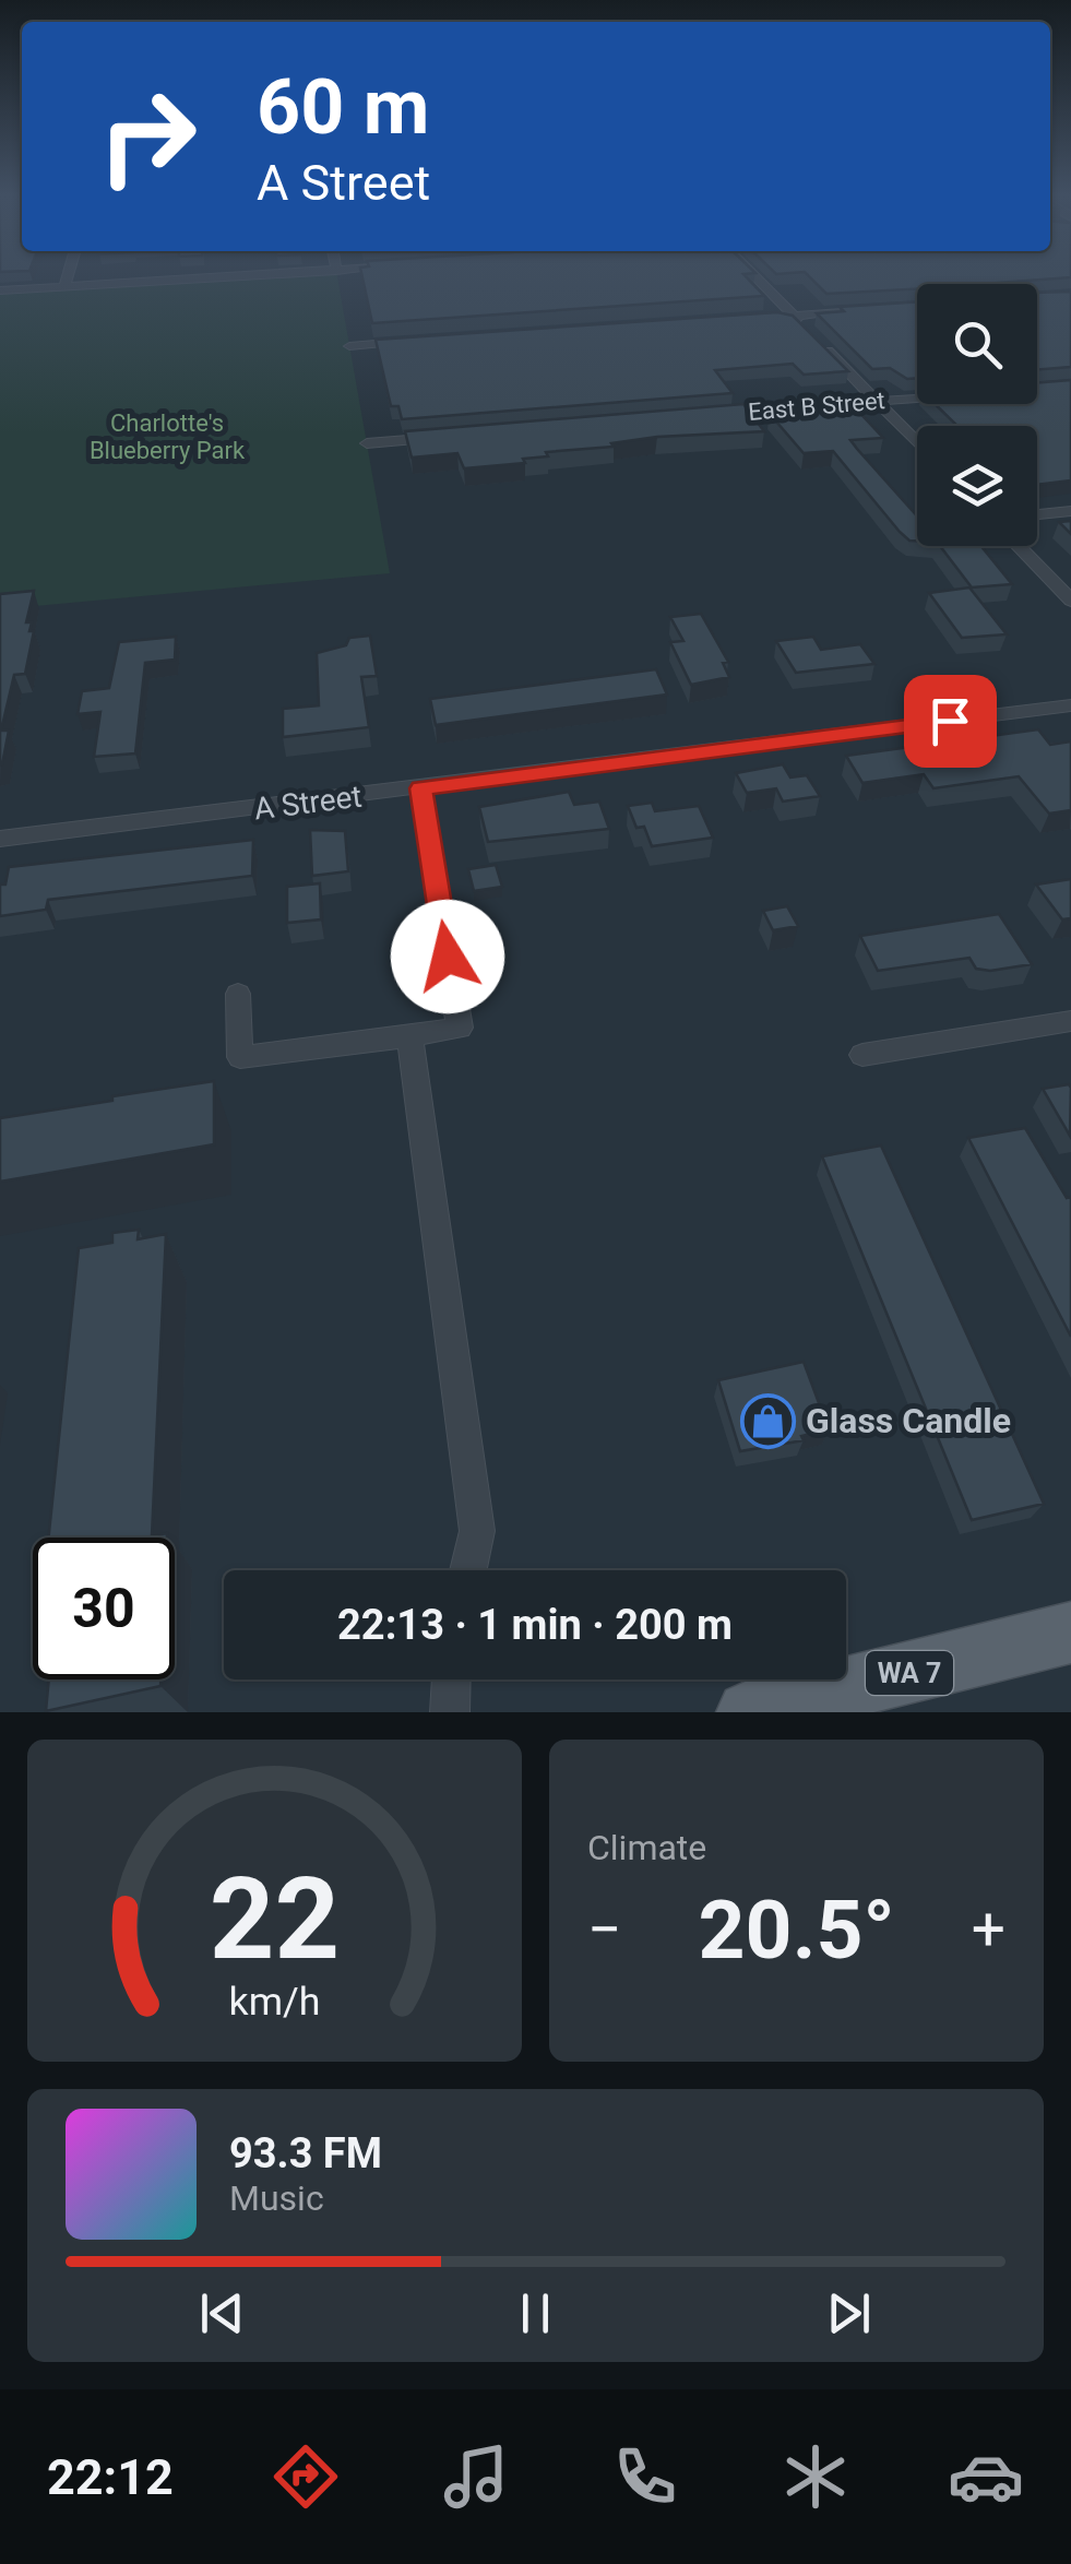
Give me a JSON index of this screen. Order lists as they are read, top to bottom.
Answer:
{
  "streets": {
    "main road": ["WA 7"],
    "street": ["East B Street", "A Street"]
  },
  "parks": ["Charlotte's Blueberry Park"],
  "places": {
    "shop": ["Glass Candle"]
  },
  "page": {
    "turn": ["60 m", "A Street"],
    "limit": "30",
    "trip": "22:13 · 1 min · 200 m",
    "tile": "Climate",
    "heat": ["−", "20.5°", "+"],
    "song": ["93.3 FM", "Music"],
    "tabs": "22:12",
    "gauge": ["22", "km/h"]
  }
}
